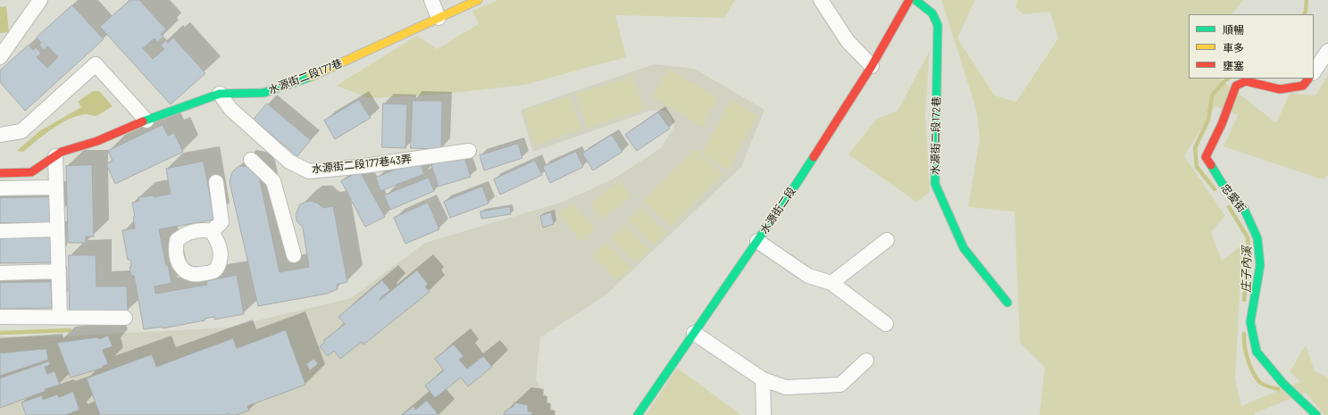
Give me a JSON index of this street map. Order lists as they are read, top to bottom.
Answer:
{
  "streets": {
    "street": [
      "水源街二段177巷",
      "水源街二段172巷",
      "水源街二段177巷43弄",
      "忠愛街",
      "水源街二段"
    ]
  },
  "crossings": [
    ["水源街二段177巷", "水源街二段177巷43弄"]
  ],
  "water": ["庄子內溪"],
  "legend": ["順暢", "車多", "壅塞"]
}
